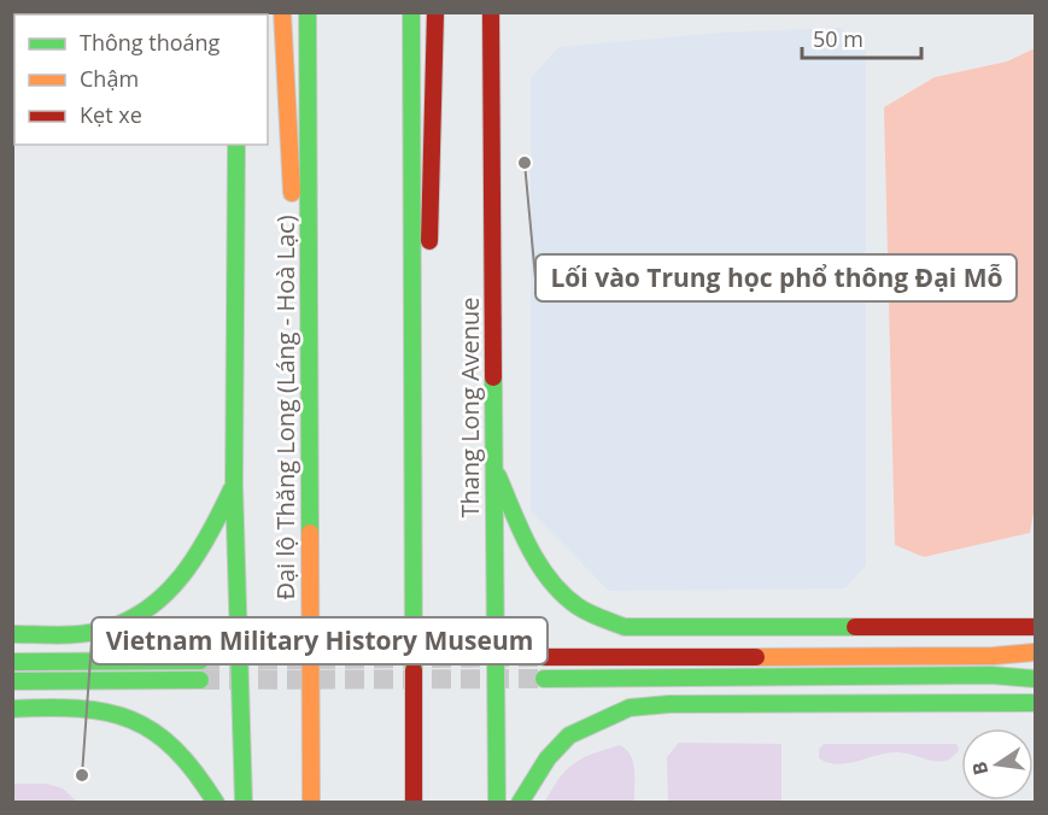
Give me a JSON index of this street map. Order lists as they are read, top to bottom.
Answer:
{
  "streets": {
    "main road": ["Đại lộ Thăng Long (Láng - Hoà Lạc)", "Thang Long Avenue"]
  },
  "places": ["Lối vào Trung học phổ thông Đại Mỗ", "Vietnam Military History Museum"],
  "legend": ["Thông thoáng", "Chậm", "Kẹt xe"],
  "scale_bar": "50 m",
  "north": "left"
}
